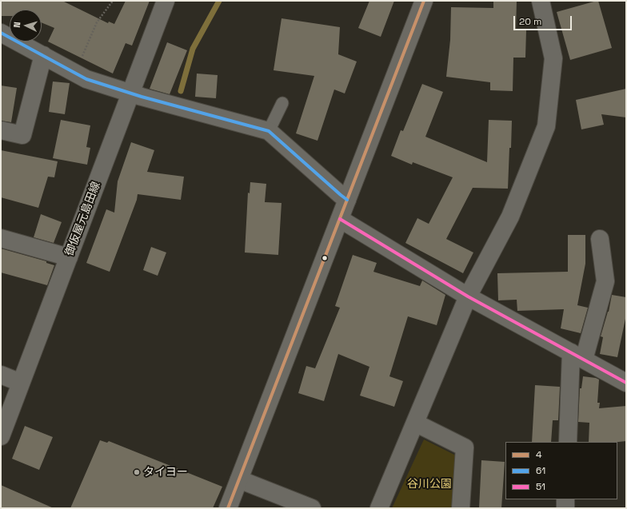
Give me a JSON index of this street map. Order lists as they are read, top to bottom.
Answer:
{
  "streets": {
    "street": ["御仮屋元島田線"]
  },
  "parks": ["谷川公園"],
  "places": ["タイヨー"],
  "lines": ["transit line 4", "transit line 61", "transit line 51"],
  "legend": ["4", "61", "51"],
  "scale_bar": "20 m",
  "north": "left"
}
